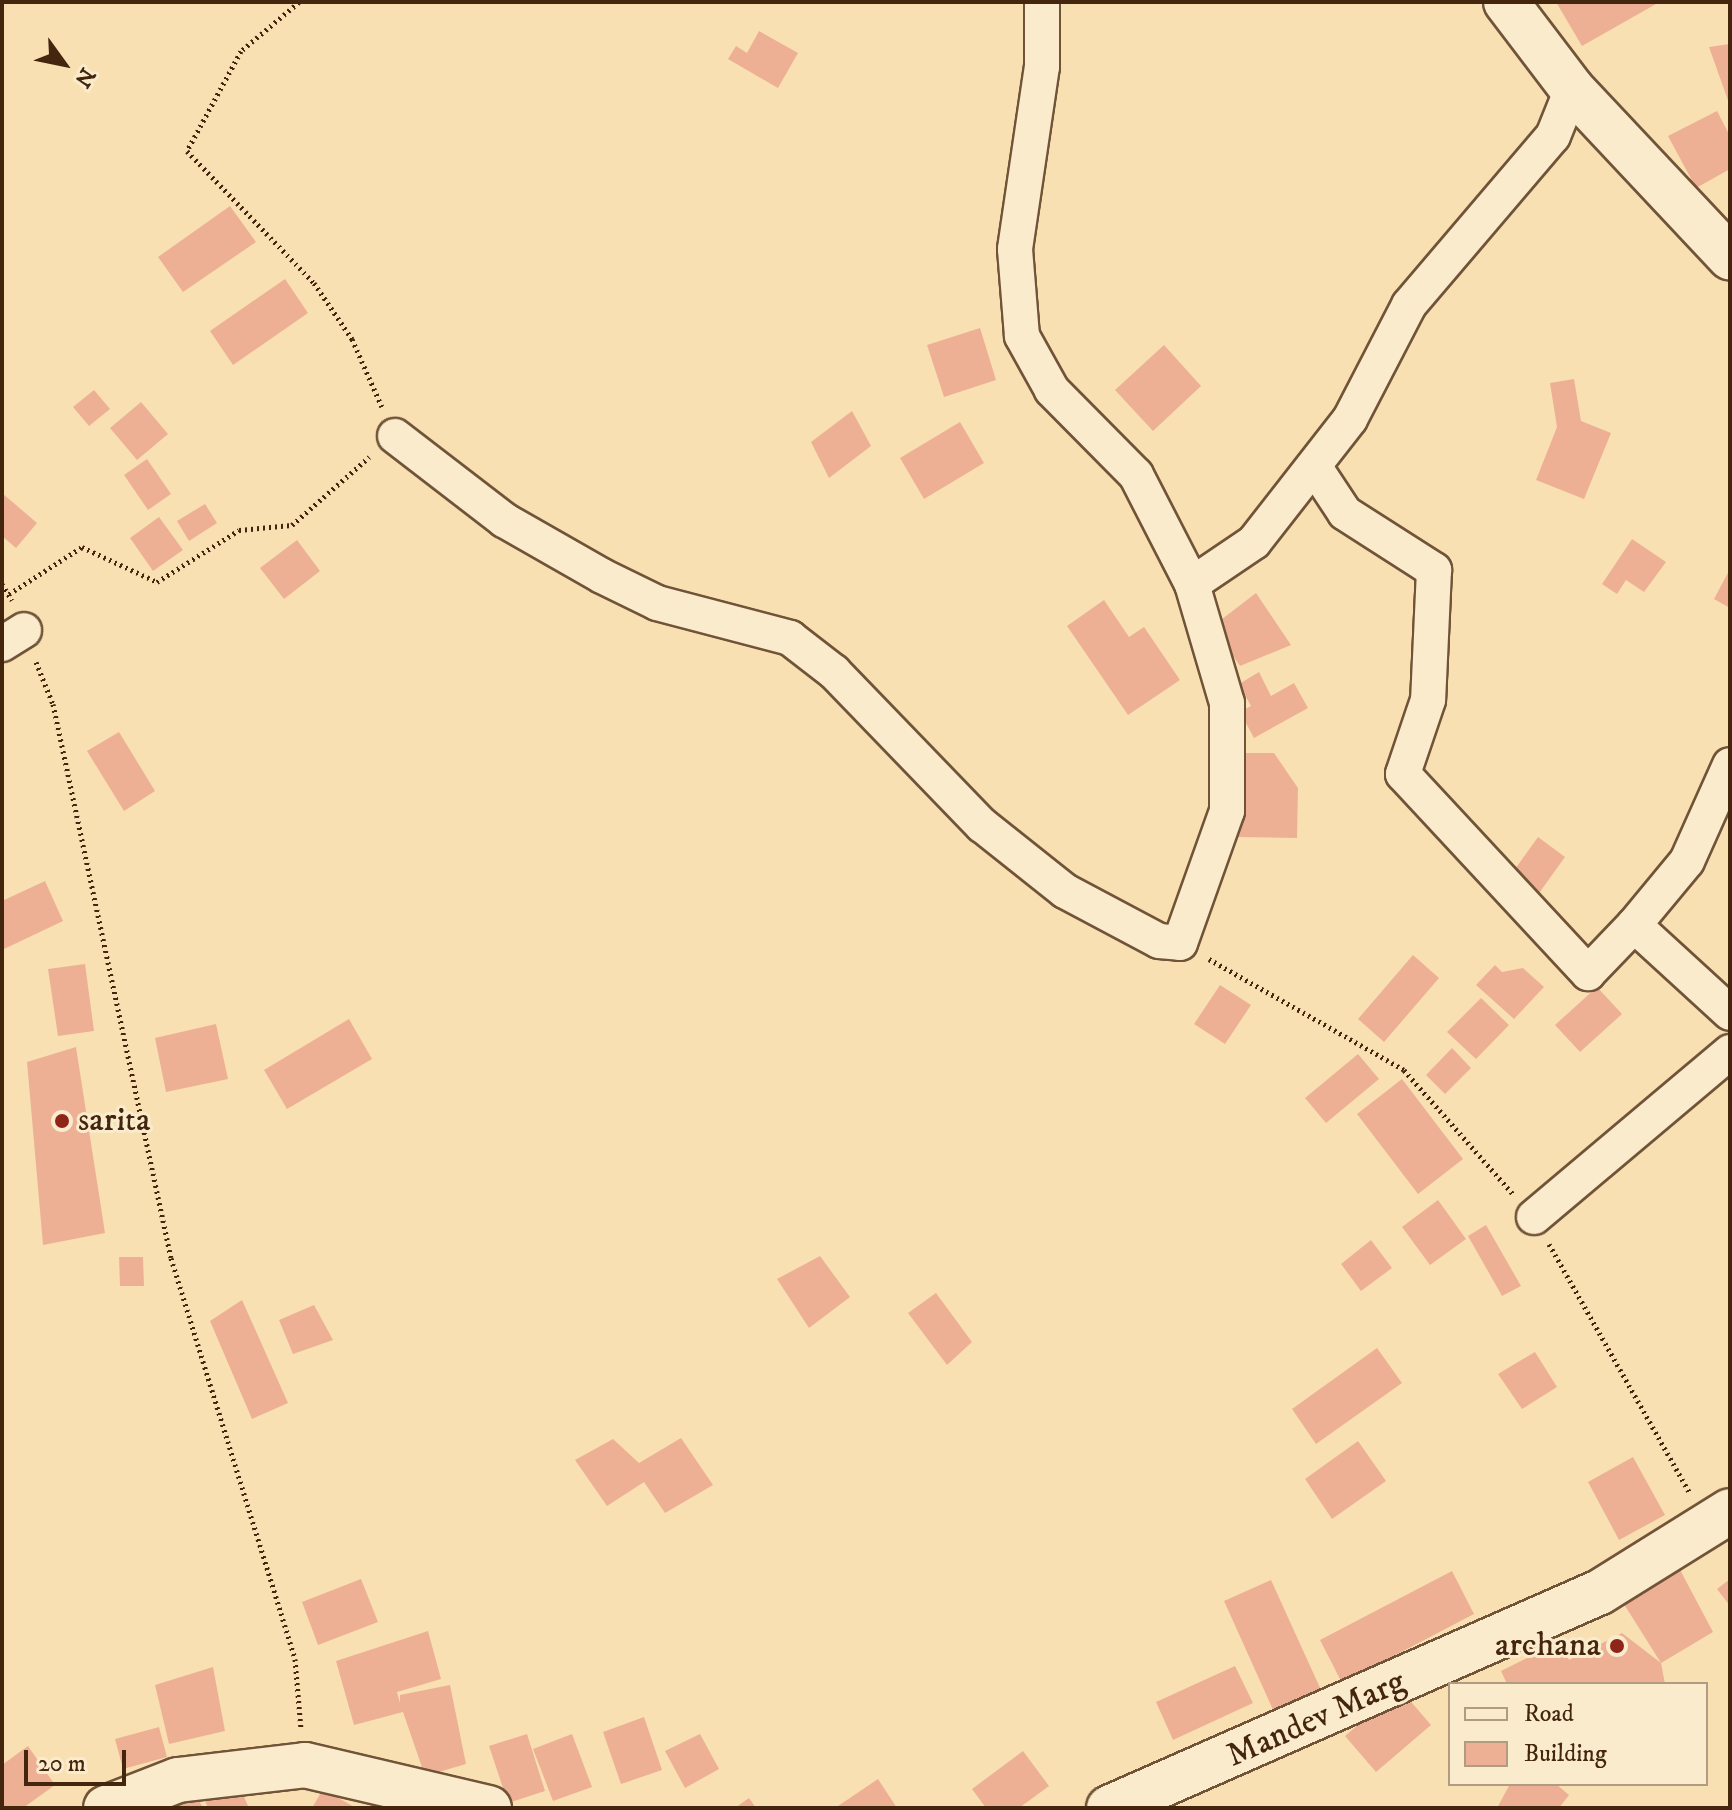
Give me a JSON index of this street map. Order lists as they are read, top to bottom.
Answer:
{
  "streets": {
    "main road": ["Mandev Marg"]
  },
  "places": ["sarita", "archana"],
  "legend": ["Road", "Building"],
  "scale_bar": "20 m",
  "north": "bottom right"
}
